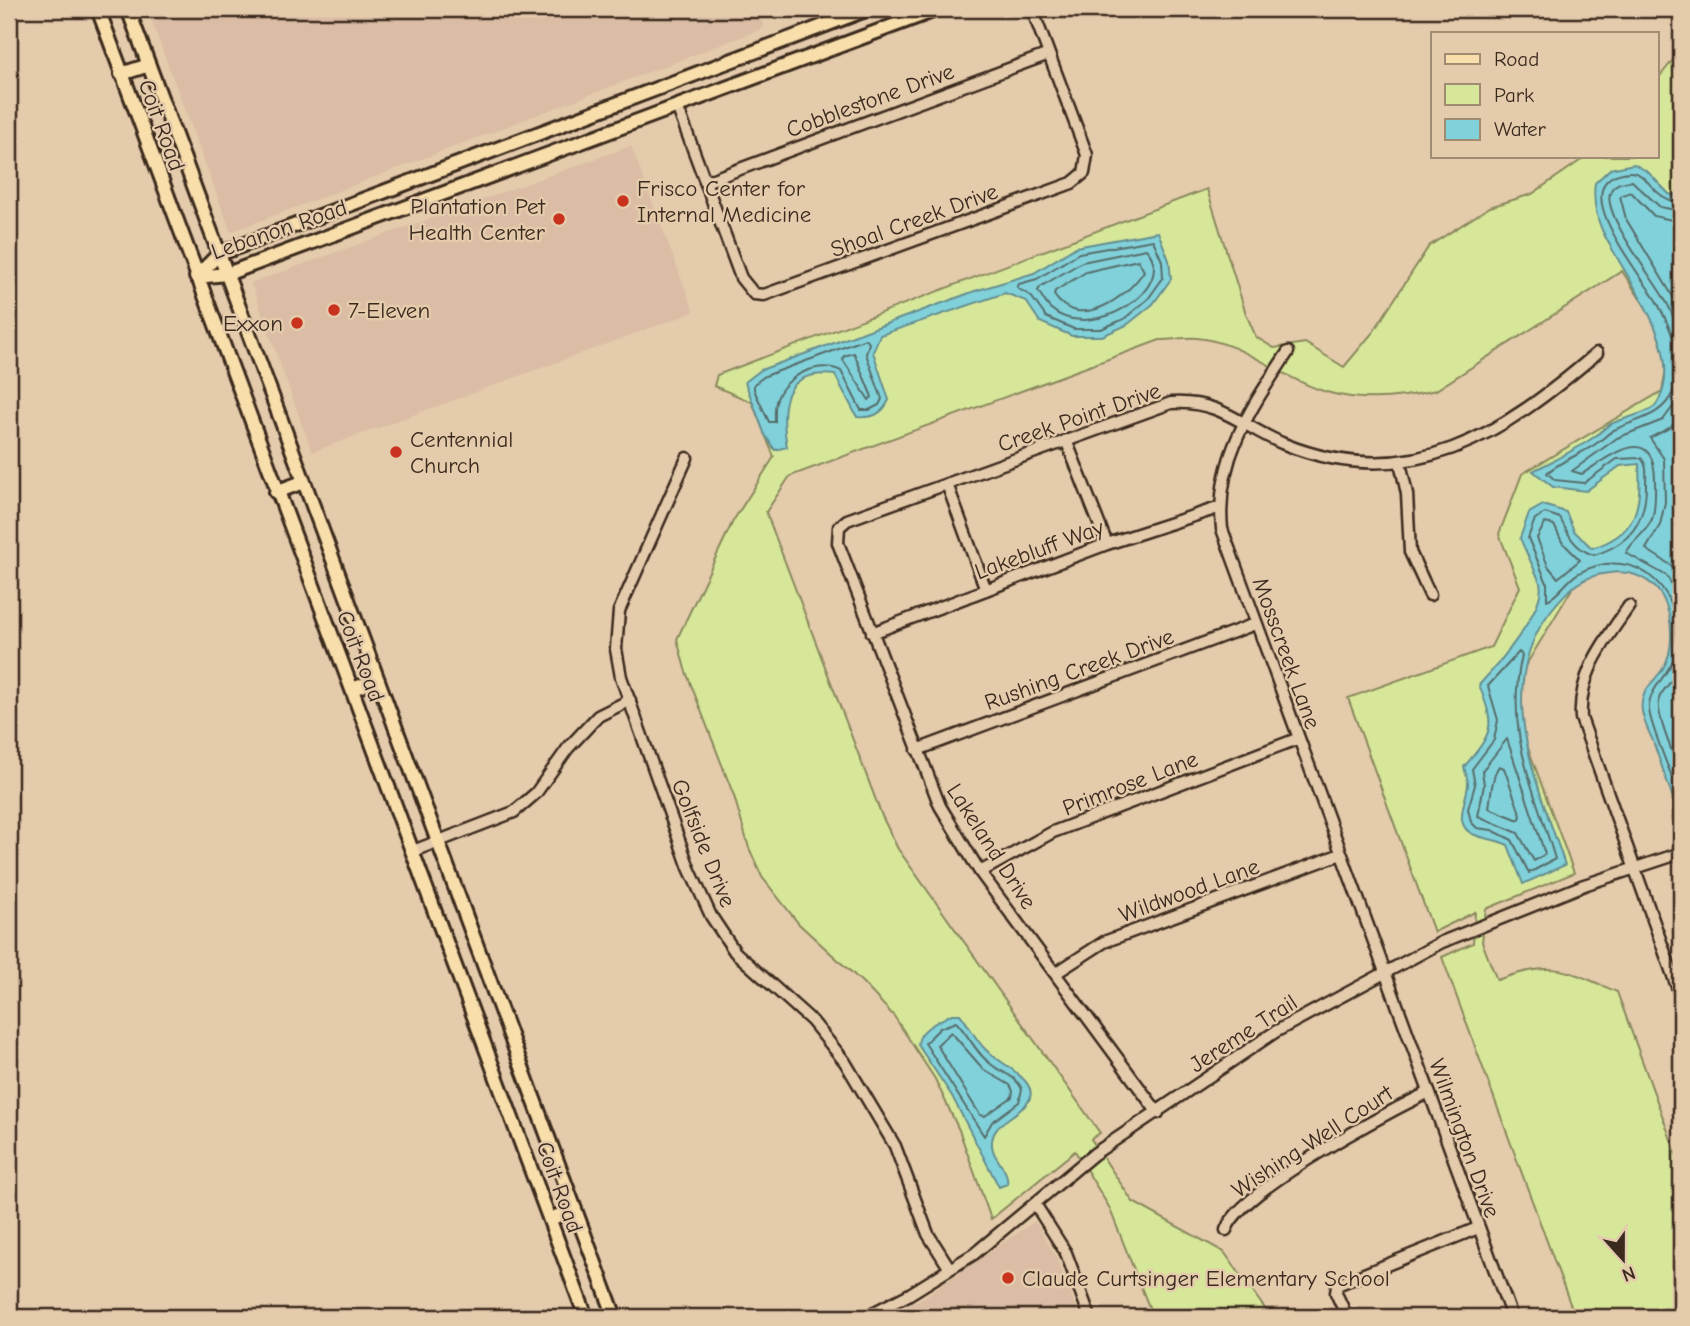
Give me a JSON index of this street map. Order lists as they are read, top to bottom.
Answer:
{
  "streets": {
    "main road": ["Coit Road", "Lebanon Road"],
    "street": [
      "Cobblestone Drive",
      "Shoal Creek Drive",
      "Creek Point Drive",
      "Lakebluff Way",
      "Mosscreek Lane",
      "Rushing Creek Drive",
      "Primrose Lane",
      "Golfside Drive",
      "Lakeland Drive",
      "Wildwood Lane",
      "Jereme Trail",
      "Wilmington Drive",
      "Wishing Well Court"
    ]
  },
  "crossings": [
    ["Cobblestone Drive", "Shoal Creek Drive"],
    ["Coit Road", "Lebanon Road"],
    ["Creek Point Drive", "Mosscreek Lane"],
    ["Creek Point Drive", "Lakeland Drive"],
    ["Lakebluff Way", "Mosscreek Lane"],
    ["Lakebluff Way", "Lakeland Drive"],
    ["Mosscreek Lane", "Rushing Creek Drive"],
    ["Mosscreek Lane", "Primrose Lane"],
    ["Mosscreek Lane", "Wildwood Lane"],
    ["Mosscreek Lane", "Jereme Trail"],
    ["Mosscreek Lane", "Wilmington Drive"],
    ["Rushing Creek Drive", "Lakeland Drive"],
    ["Primrose Lane", "Lakeland Drive"],
    ["Golfside Drive", "Jereme Trail"],
    ["Lakeland Drive", "Wildwood Lane"],
    ["Lakeland Drive", "Jereme Trail"],
    ["Jereme Trail", "Wilmington Drive"],
    ["Wilmington Drive", "Wishing Well Court"]
  ],
  "places": [
    "Frisco Center for Internal Medicine",
    "Plantation Pet Health Center",
    "7-Eleven",
    "Exxon",
    "Centennial Church",
    "Claude Curtsinger Elementary School"
  ],
  "legend": ["Road", "Park", "Water"],
  "north": "bottom"
}
